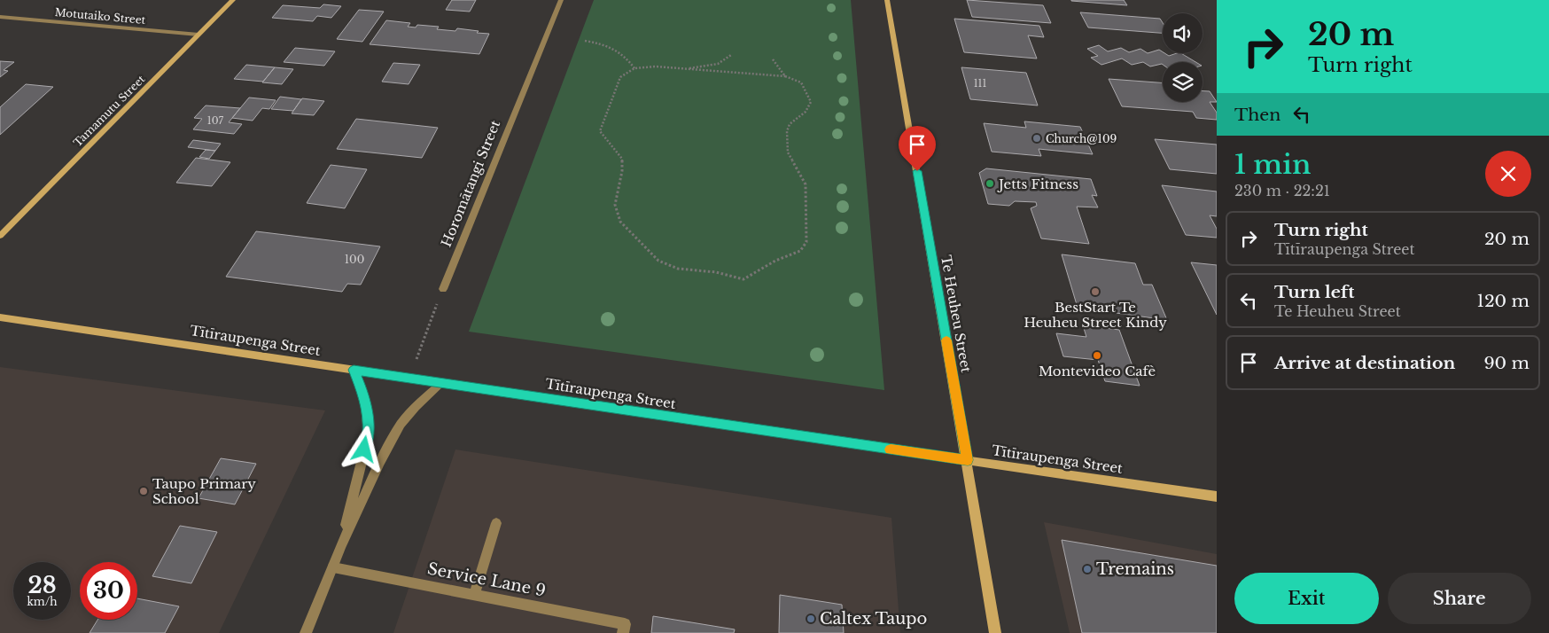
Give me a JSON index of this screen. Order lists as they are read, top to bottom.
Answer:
{
  "streets": {
    "street": [
      "Motutaiko Street",
      "Tamamutu Street",
      "Horomātangi Street",
      "Te Heuheu Street",
      "Tītīraupenga Street",
      "Service Lane 9"
    ]
  },
  "crossings": [
    ["Motutaiko Street", "Tamamutu Street"],
    ["Te Heuheu Street", "Tītīraupenga Street"]
  ],
  "places": [
    "Church@109",
    "Jetts Fitness",
    "BestStart Te Heuheu Street Kindy",
    "Montevideo Cafè",
    "Taupo Primary School",
    "Tremains",
    "Caltex Taupo"
  ],
  "house_numbers": ["111", "107", "100"],
  "page": {
    "turn": ["20 m", "Turn right"],
    "then": "Then",
    "heading": ["1 min", "230 m · 22:21"],
    "list": [
      {
        "name": "Turn right",
        "note": "Tītīraupenga Street",
        "value": "20 m"
      },
      {
        "name": "Turn left",
        "note": "Te Heuheu Street",
        "value": "120 m"
      },
      {
        "name": "Arrive at destination",
        "value": "90 m"
      }
    ],
    "speed": "28 km/h",
    "limit": "30",
    "buttons": ["Exit", "Share"]
  }
}
